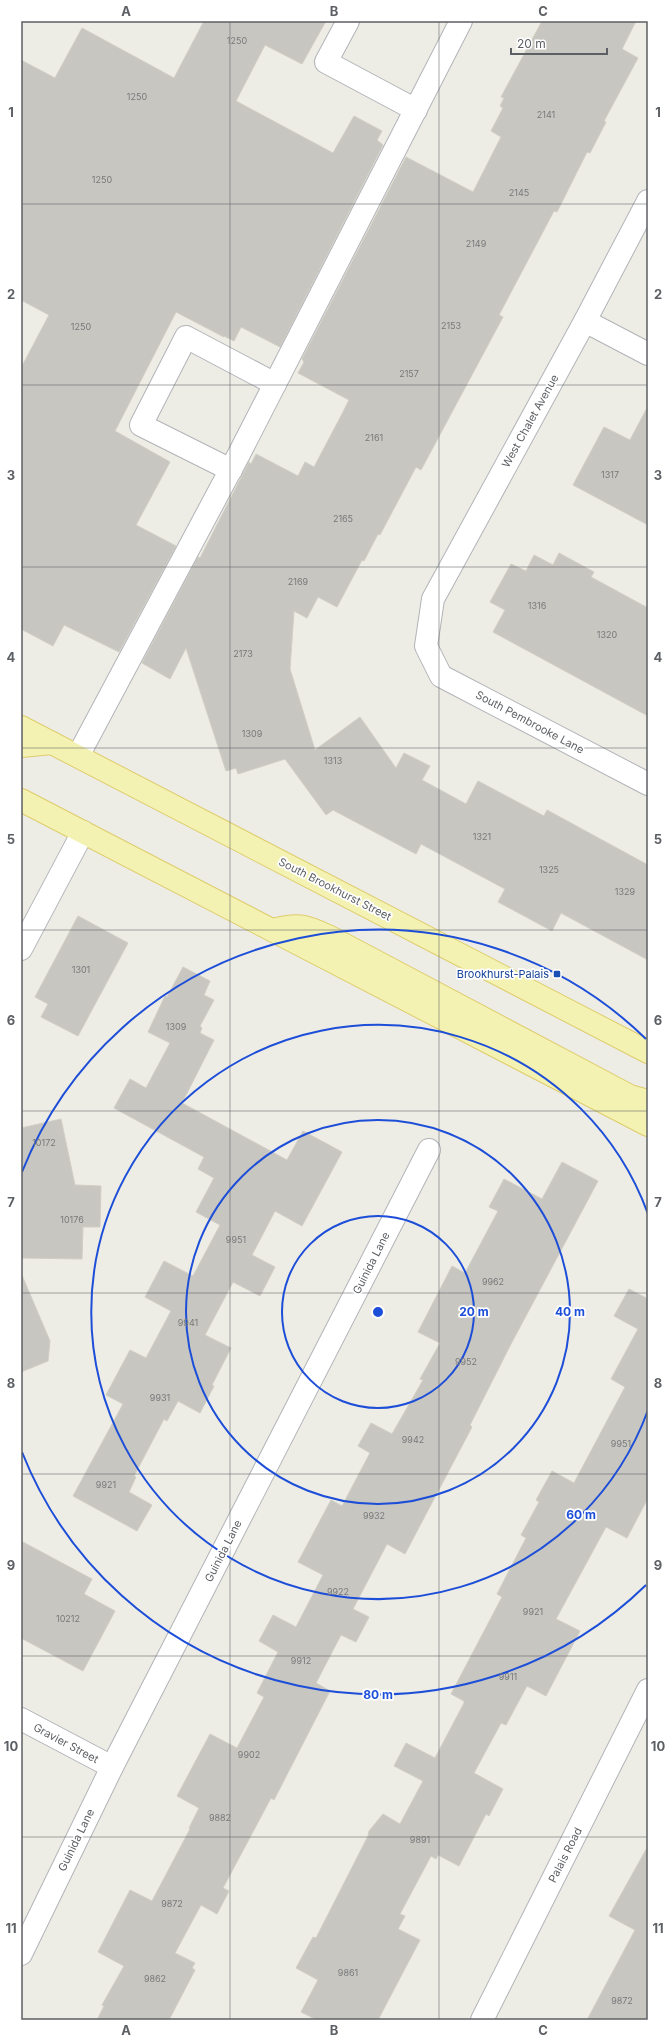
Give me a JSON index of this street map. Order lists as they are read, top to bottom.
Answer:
{
  "streets": {
    "main road": ["South Brookhurst Street"],
    "street": [
      "West Chalet Avenue",
      "South Pembrooke Lane",
      "Guinida Lane",
      "Gravier Street",
      "Palais Road"
    ]
  },
  "crossings": [
    ["West Chalet Avenue", "South Pembrooke Lane"],
    ["Guinida Lane", "Gravier Street"]
  ],
  "places": {
    "transit": ["Brookhurst-Palais"]
  },
  "house_numbers": [
    "1250",
    "1250",
    "2141",
    "1250",
    "2145",
    "2149",
    "2153",
    "1250",
    "2157",
    "2161",
    "1317",
    "2165",
    "2169",
    "1316",
    "1320",
    "2173",
    "1309",
    "1313",
    "1321",
    "1325",
    "1329",
    "1301",
    "1309",
    "10172",
    "10176",
    "9951",
    "9962",
    "9941",
    "9952",
    "9931",
    "9942",
    "9951",
    "9921",
    "9932",
    "9922",
    "9921",
    "10212",
    "9912",
    "9911",
    "9902",
    "9882",
    "9891",
    "9872",
    "9861",
    "9862",
    "9872"
  ],
  "scale_bar": "20 m",
  "grid": {
    "columns": ["A", "B", "C"],
    "rows": [
      "1",
      "2",
      "3",
      "4",
      "5",
      "6",
      "7",
      "8",
      "9",
      "10",
      "11"
    ]
  },
  "rings": [
    "20 m",
    "40 m",
    "60 m",
    "80 m"
  ]
}
